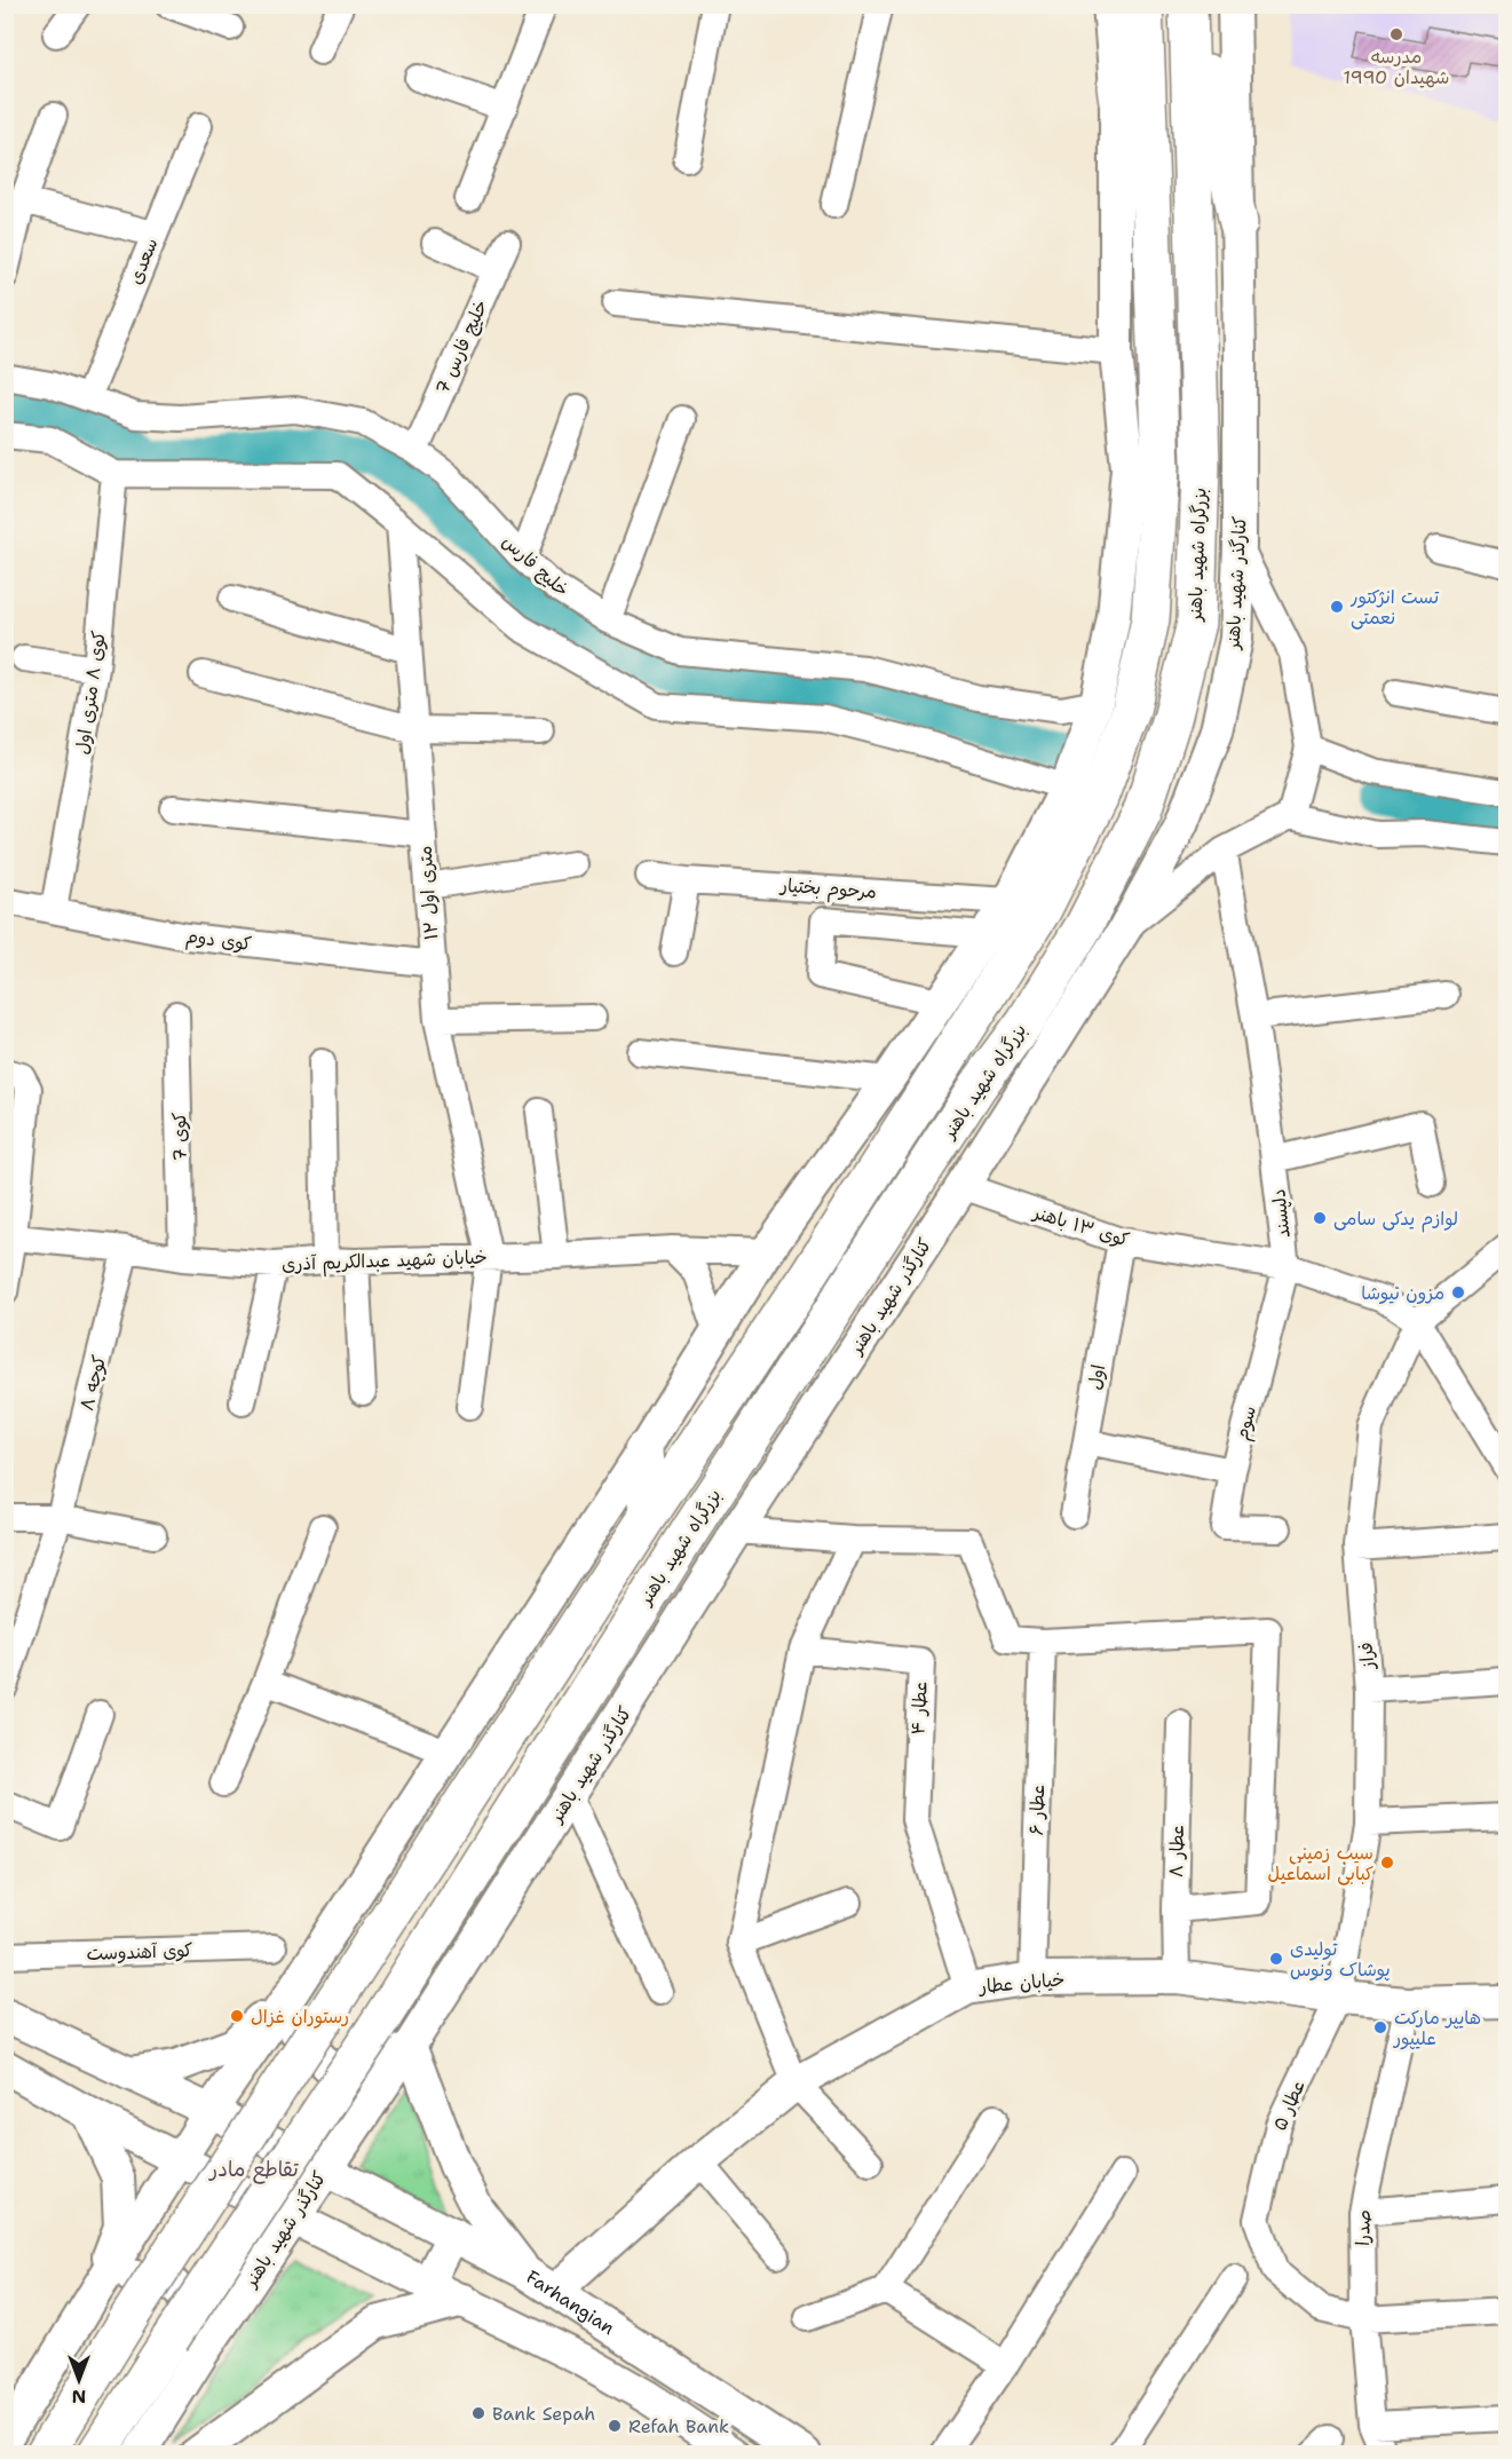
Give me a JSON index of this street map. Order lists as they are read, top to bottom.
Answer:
{
  "streets": {
    "highway": ["بزرگراه شهید باهنر"],
    "main road": ["کنارگذر شهید باهنر", "خیابان عطار", "Farhangian"],
    "street": [
      "سعدی",
      "خلیج فارس 7",
      "خلیج فارس",
      "کوی ۸ متری اول",
      "مرحوم بختیار",
      "۱۲ متری اول",
      "کوی دوم",
      "کوی 7",
      "دلپسند",
      "کوی ۱۳ باهنر",
      "خیابان شهید عبدالکریم آذری",
      "اول",
      "کوچه ۸",
      "سوم",
      "فراز",
      "عطار ۴",
      "عطار ۶",
      "عطار ۸",
      "کوی آهندوست",
      "عطار ۵",
      "صدرا"
    ]
  },
  "crossings": [
    ["سعدی", "خلیج فارس"],
    ["خلیج فارس 7", "خلیج فارس"],
    ["بزرگراه شهید باهنر", "کنارگذر شهید باهنر"],
    ["کنارگذر شهید باهنر", "کوی ۱۳ باهنر"],
    ["کنارگذر شهید باهنر", "Farhangian"],
    ["کوی ۸ متری اول", "کوی دوم"],
    ["۱۲ متری اول", "کوی دوم"],
    ["۱۲ متری اول", "خیابان شهید عبدالکریم آذری"],
    ["کوی 7", "خیابان شهید عبدالکریم آذری"],
    ["دلپسند", "کوی ۱۳ باهنر"],
    ["دلپسند", "سوم"],
    ["دلپسند", "فراز"],
    ["کوی ۱۳ باهنر", "اول"],
    ["کوی ۱۳ باهنر", "سوم"],
    ["خیابان شهید عبدالکریم آذری", "کوچه ۸"],
    ["فراز", "خیابان عطار"],
    ["فراز", "عطار ۵"],
    ["عطار ۴", "خیابان عطار"],
    ["عطار ۶", "خیابان عطار"],
    ["عطار ۸", "خیابان عطار"],
    ["خیابان عطار", "عطار ۵"],
    ["خیابان عطار", "صدرا"],
    ["خیابان عطار", "Farhangian"],
    ["عطار ۵", "صدرا"]
  ],
  "districts": ["تقاطع مادر"],
  "places": [
    "مدرسه شهیدان 1990",
    "تست انژکتور نعمتی",
    "لوازم یدکی سامی",
    "مزون نیوشا",
    "سیب زمینی کبابی اسماعیل",
    "تولیدی پوشاک ونوس",
    "رستوران غزال",
    "هایپر مارکت علیپور",
    "Bank Sepah",
    "Refah Bank"
  ],
  "north": "bottom"
}
